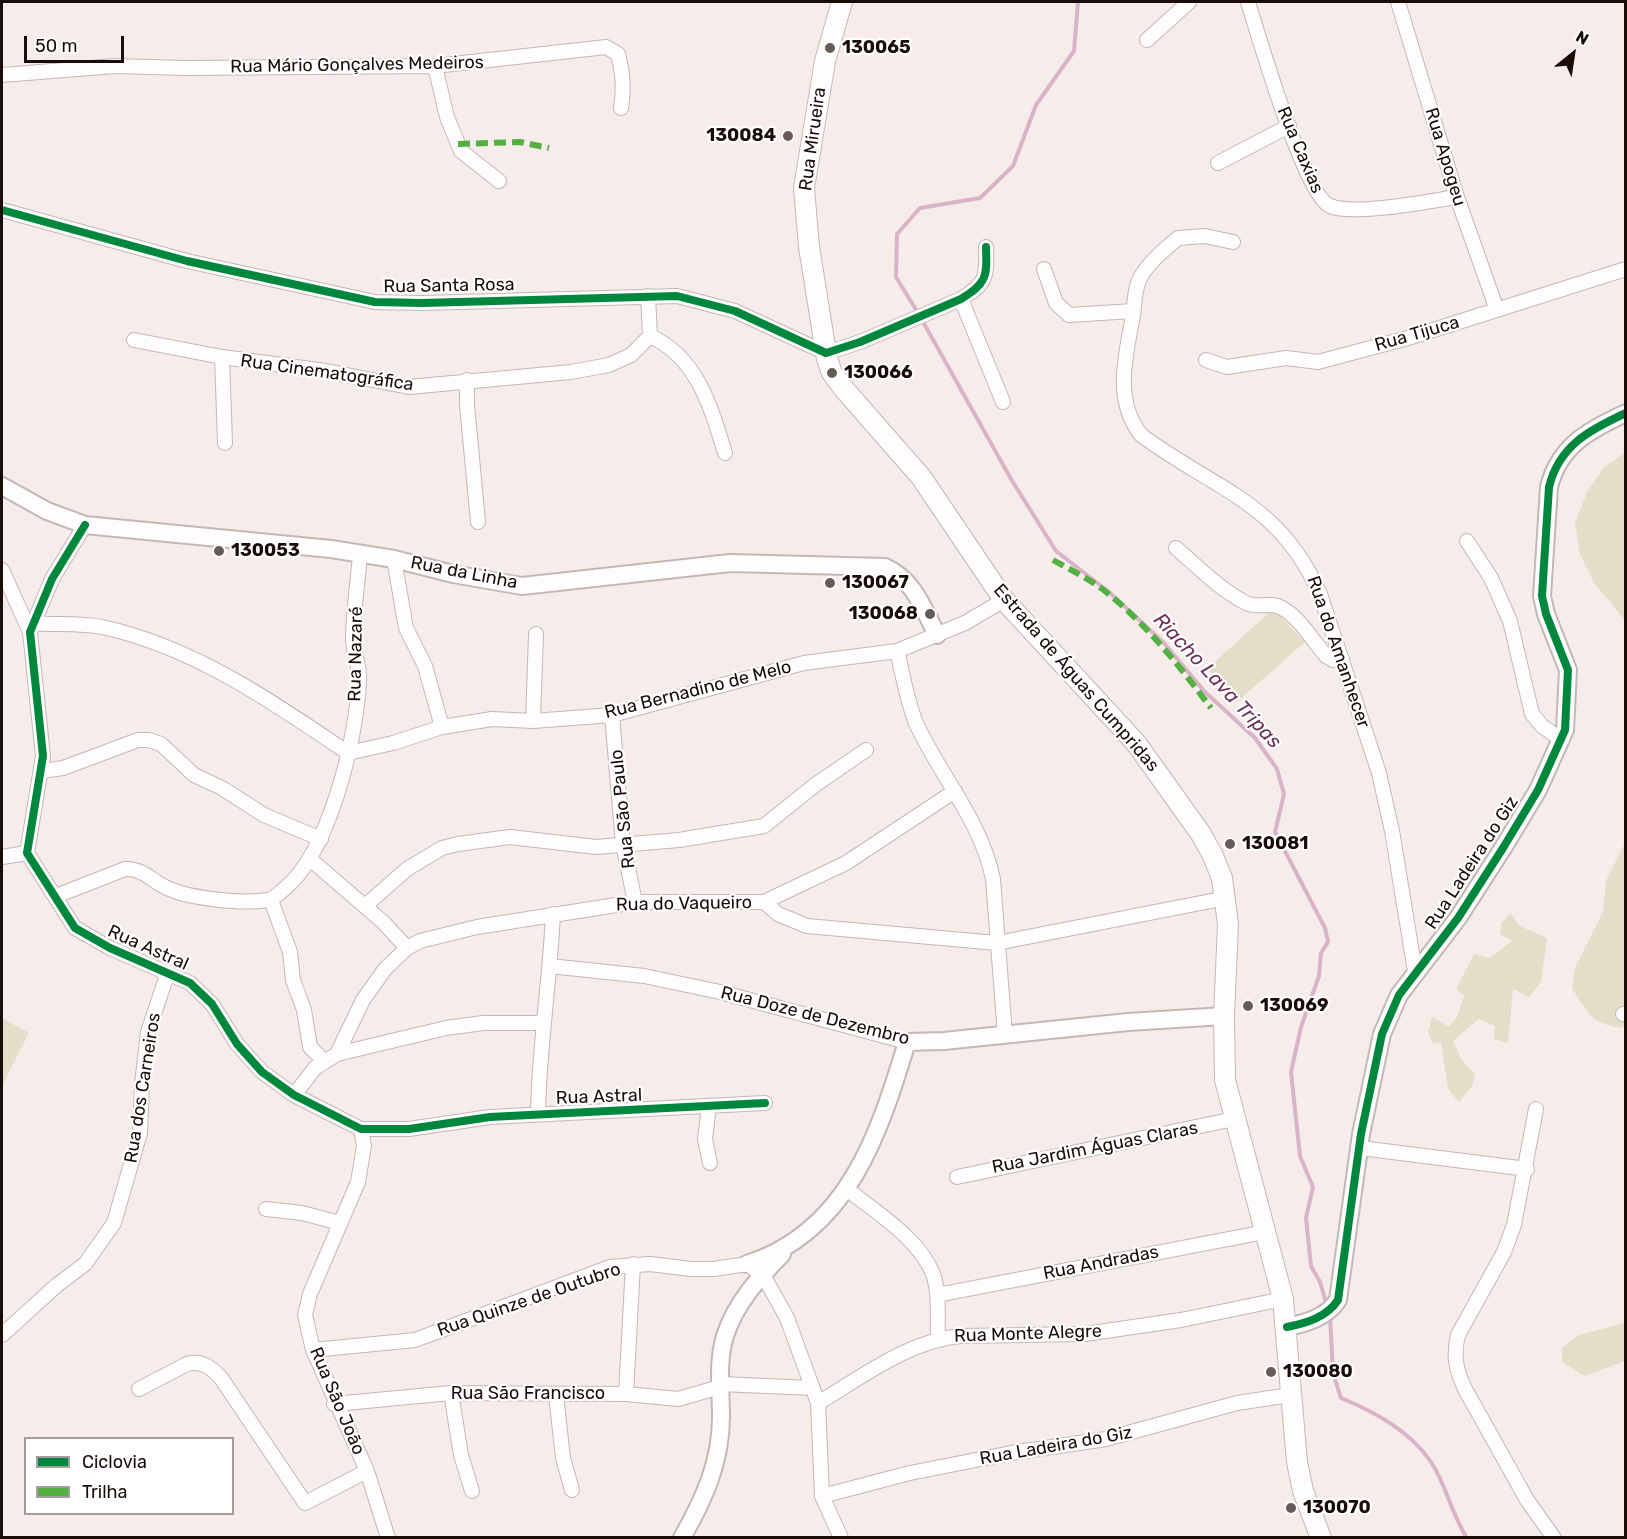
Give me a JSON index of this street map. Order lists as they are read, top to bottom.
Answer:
{
  "streets": {
    "main road": ["Rua Mirueira", "Estrada de Águas Cumpridas"],
    "street": [
      "Rua Mário Gonçalves Medeiros",
      "Rua Caxias",
      "Rua Apogeu",
      "Rua Santa Rosa",
      "Rua Tijuca",
      "Rua Cinematográfica",
      "Rua da Linha",
      "Rua do Amanhecer",
      "Rua Nazaré",
      "Rua Bernadino de Melo",
      "Rua São Paulo",
      "Rua Ladeira do Giz",
      "Rua do Vaqueiro",
      "Rua Astral",
      "Rua Doze de Dezembro",
      "Rua dos Carneiros",
      "Rua Jardim Águas Claras",
      "Rua Andradas",
      "Rua Quinze de Outubro",
      "Rua Monte Alegre",
      "Rua São Francisco",
      "Rua São João"
    ]
  },
  "crossings": [
    ["Rua Mirueira", "Estrada de Águas Cumpridas"],
    ["Rua Caxias", "Rua Apogeu"],
    ["Rua Apogeu", "Rua Tijuca"],
    ["Rua Santa Rosa", "Estrada de Águas Cumpridas"],
    ["Rua da Linha", "Rua Nazaré"],
    ["Rua da Linha", "Rua Bernadino de Melo"],
    ["Rua do Amanhecer", "Rua Ladeira do Giz"],
    ["Rua Nazaré", "Rua Bernadino de Melo"],
    ["Estrada de Águas Cumpridas", "Rua Bernadino de Melo"],
    ["Estrada de Águas Cumpridas", "Rua Ladeira do Giz"],
    ["Estrada de Águas Cumpridas", "Rua do Vaqueiro"],
    ["Estrada de Águas Cumpridas", "Rua Doze de Dezembro"],
    ["Estrada de Águas Cumpridas", "Rua Jardim Águas Claras"],
    ["Estrada de Águas Cumpridas", "Rua Andradas"],
    ["Estrada de Águas Cumpridas", "Rua Monte Alegre"],
    ["Rua Bernadino de Melo", "Rua São Paulo"],
    ["Rua São Paulo", "Rua do Vaqueiro"],
    ["Rua Astral", "Rua dos Carneiros"],
    ["Rua Astral", "Rua São João"],
    ["Rua Quinze de Outubro", "Rua São João"],
    ["Rua São Francisco", "Rua São João"]
  ],
  "water": ["Riacho Lava Tripas"],
  "places": [
    "130065",
    "130084",
    "130066",
    "130053",
    "130067",
    "130068",
    "130081",
    "130069",
    "130080",
    "130070"
  ],
  "legend": ["Ciclovia", "Trilha"],
  "scale_bar": "50 m",
  "north": "top right"
}
